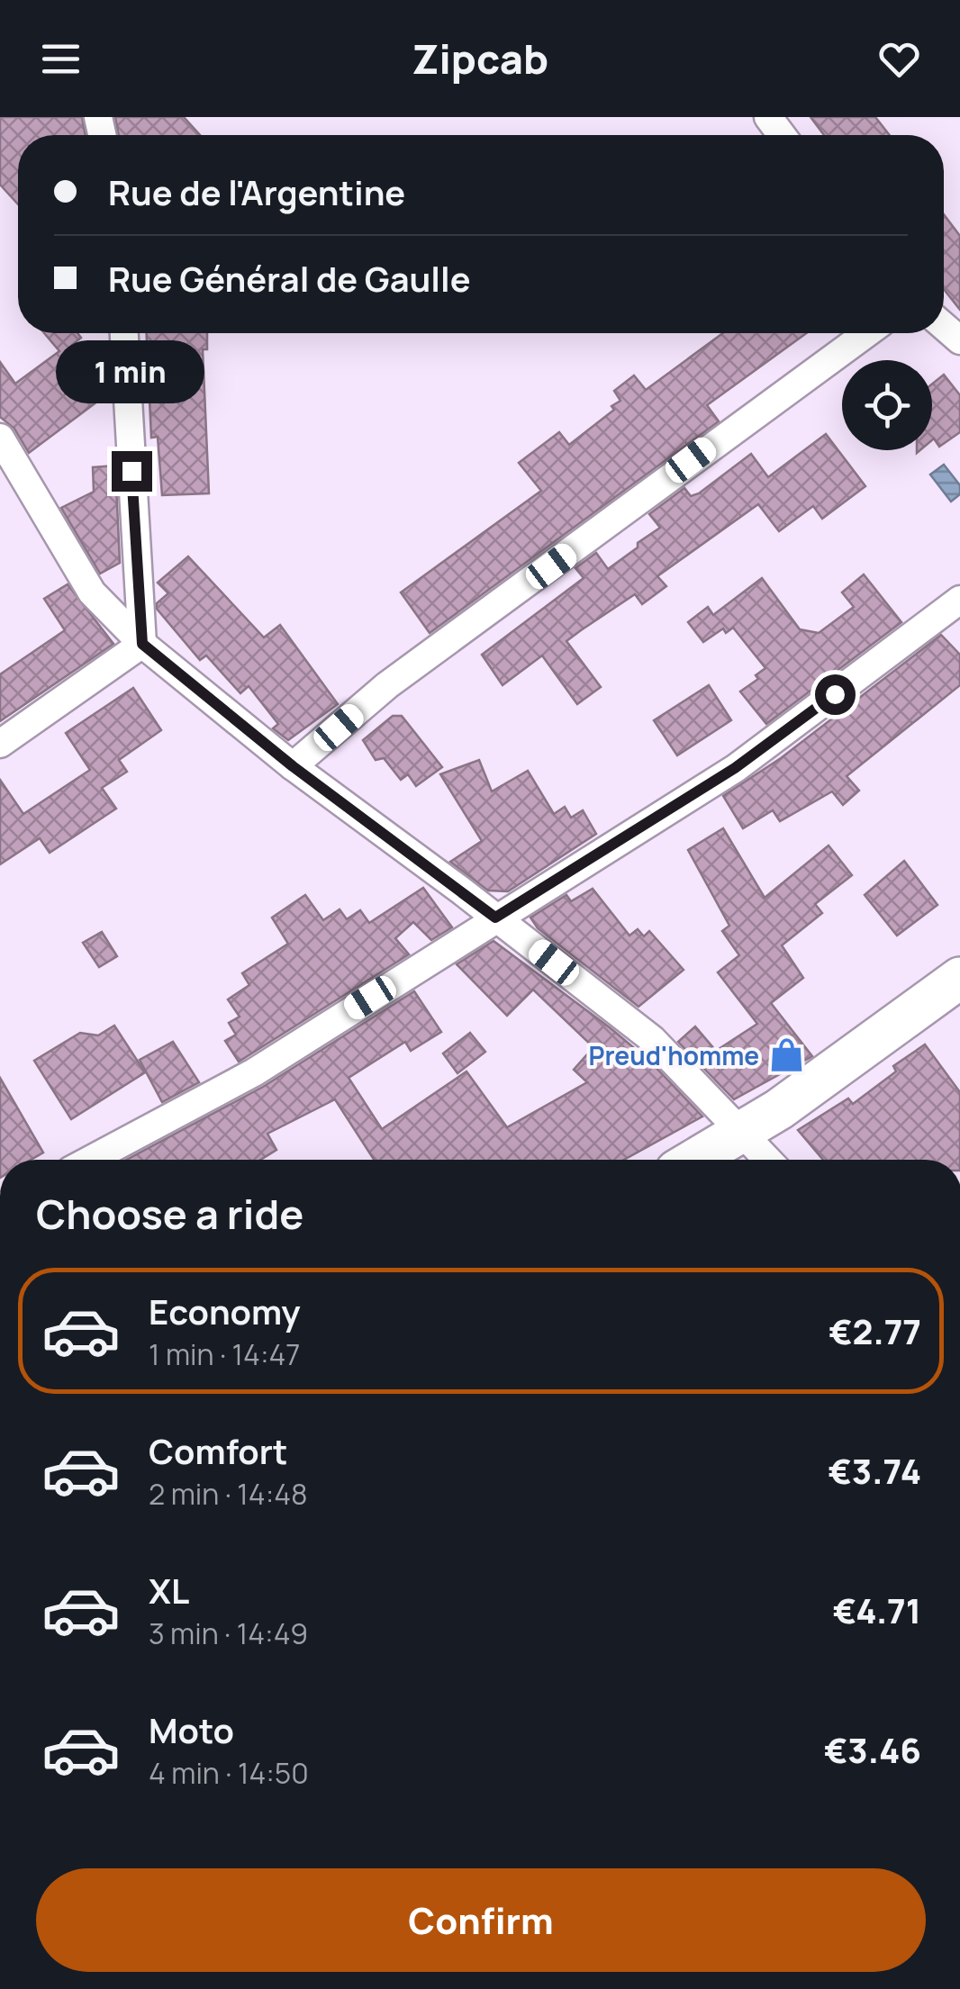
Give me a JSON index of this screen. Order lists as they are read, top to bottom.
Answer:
{
  "places": {
    "shop": ["Preud'homme"]
  },
  "page": {
    "header": "Zipcab",
    "banner": ["Rue de l'Argentine", "Rue Général de Gaulle"],
    "bubble": "1 min",
    "heading": "Choose a ride",
    "list": [
      {
        "name": "Economy",
        "note": "1 min · 14:47",
        "value": "€2.77"
      },
      {
        "name": "Comfort",
        "note": "2 min · 14:48",
        "value": "€3.74"
      },
      {
        "name": "XL",
        "note": "3 min · 14:49",
        "value": "€4.71"
      },
      {
        "name": "Moto",
        "note": "4 min · 14:50",
        "value": "€3.46"
      }
    ],
    "buttons": "Confirm"
  }
}
